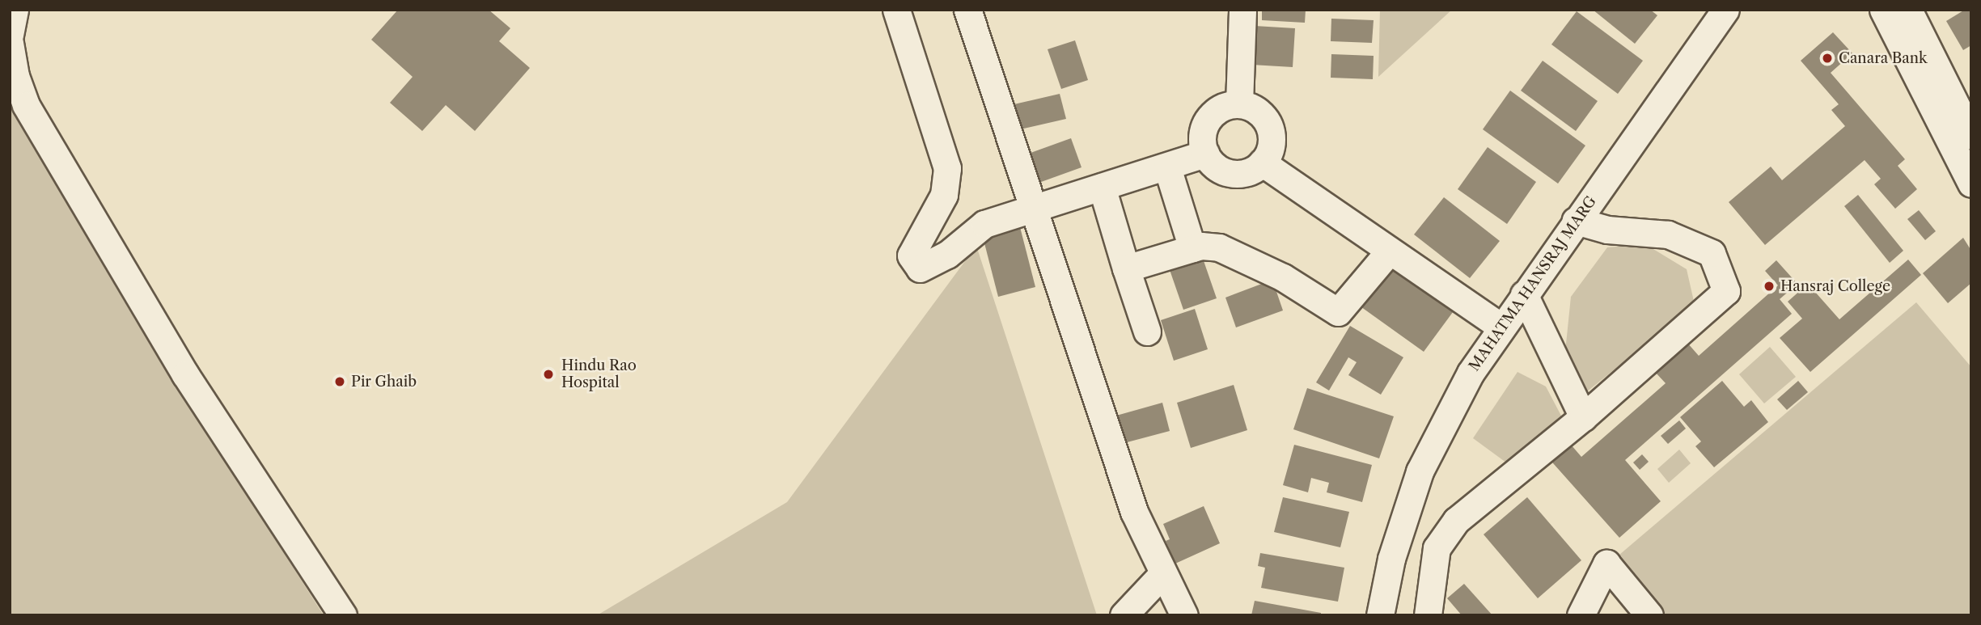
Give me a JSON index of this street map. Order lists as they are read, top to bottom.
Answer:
{
  "streets": {
    "street": ["MAHATMA HANSRAJ MARG"]
  },
  "places": [
    "Canara Bank",
    "Hansraj College",
    "Hindu Rao Hospital",
    "Pir Ghaib"
  ]
}
